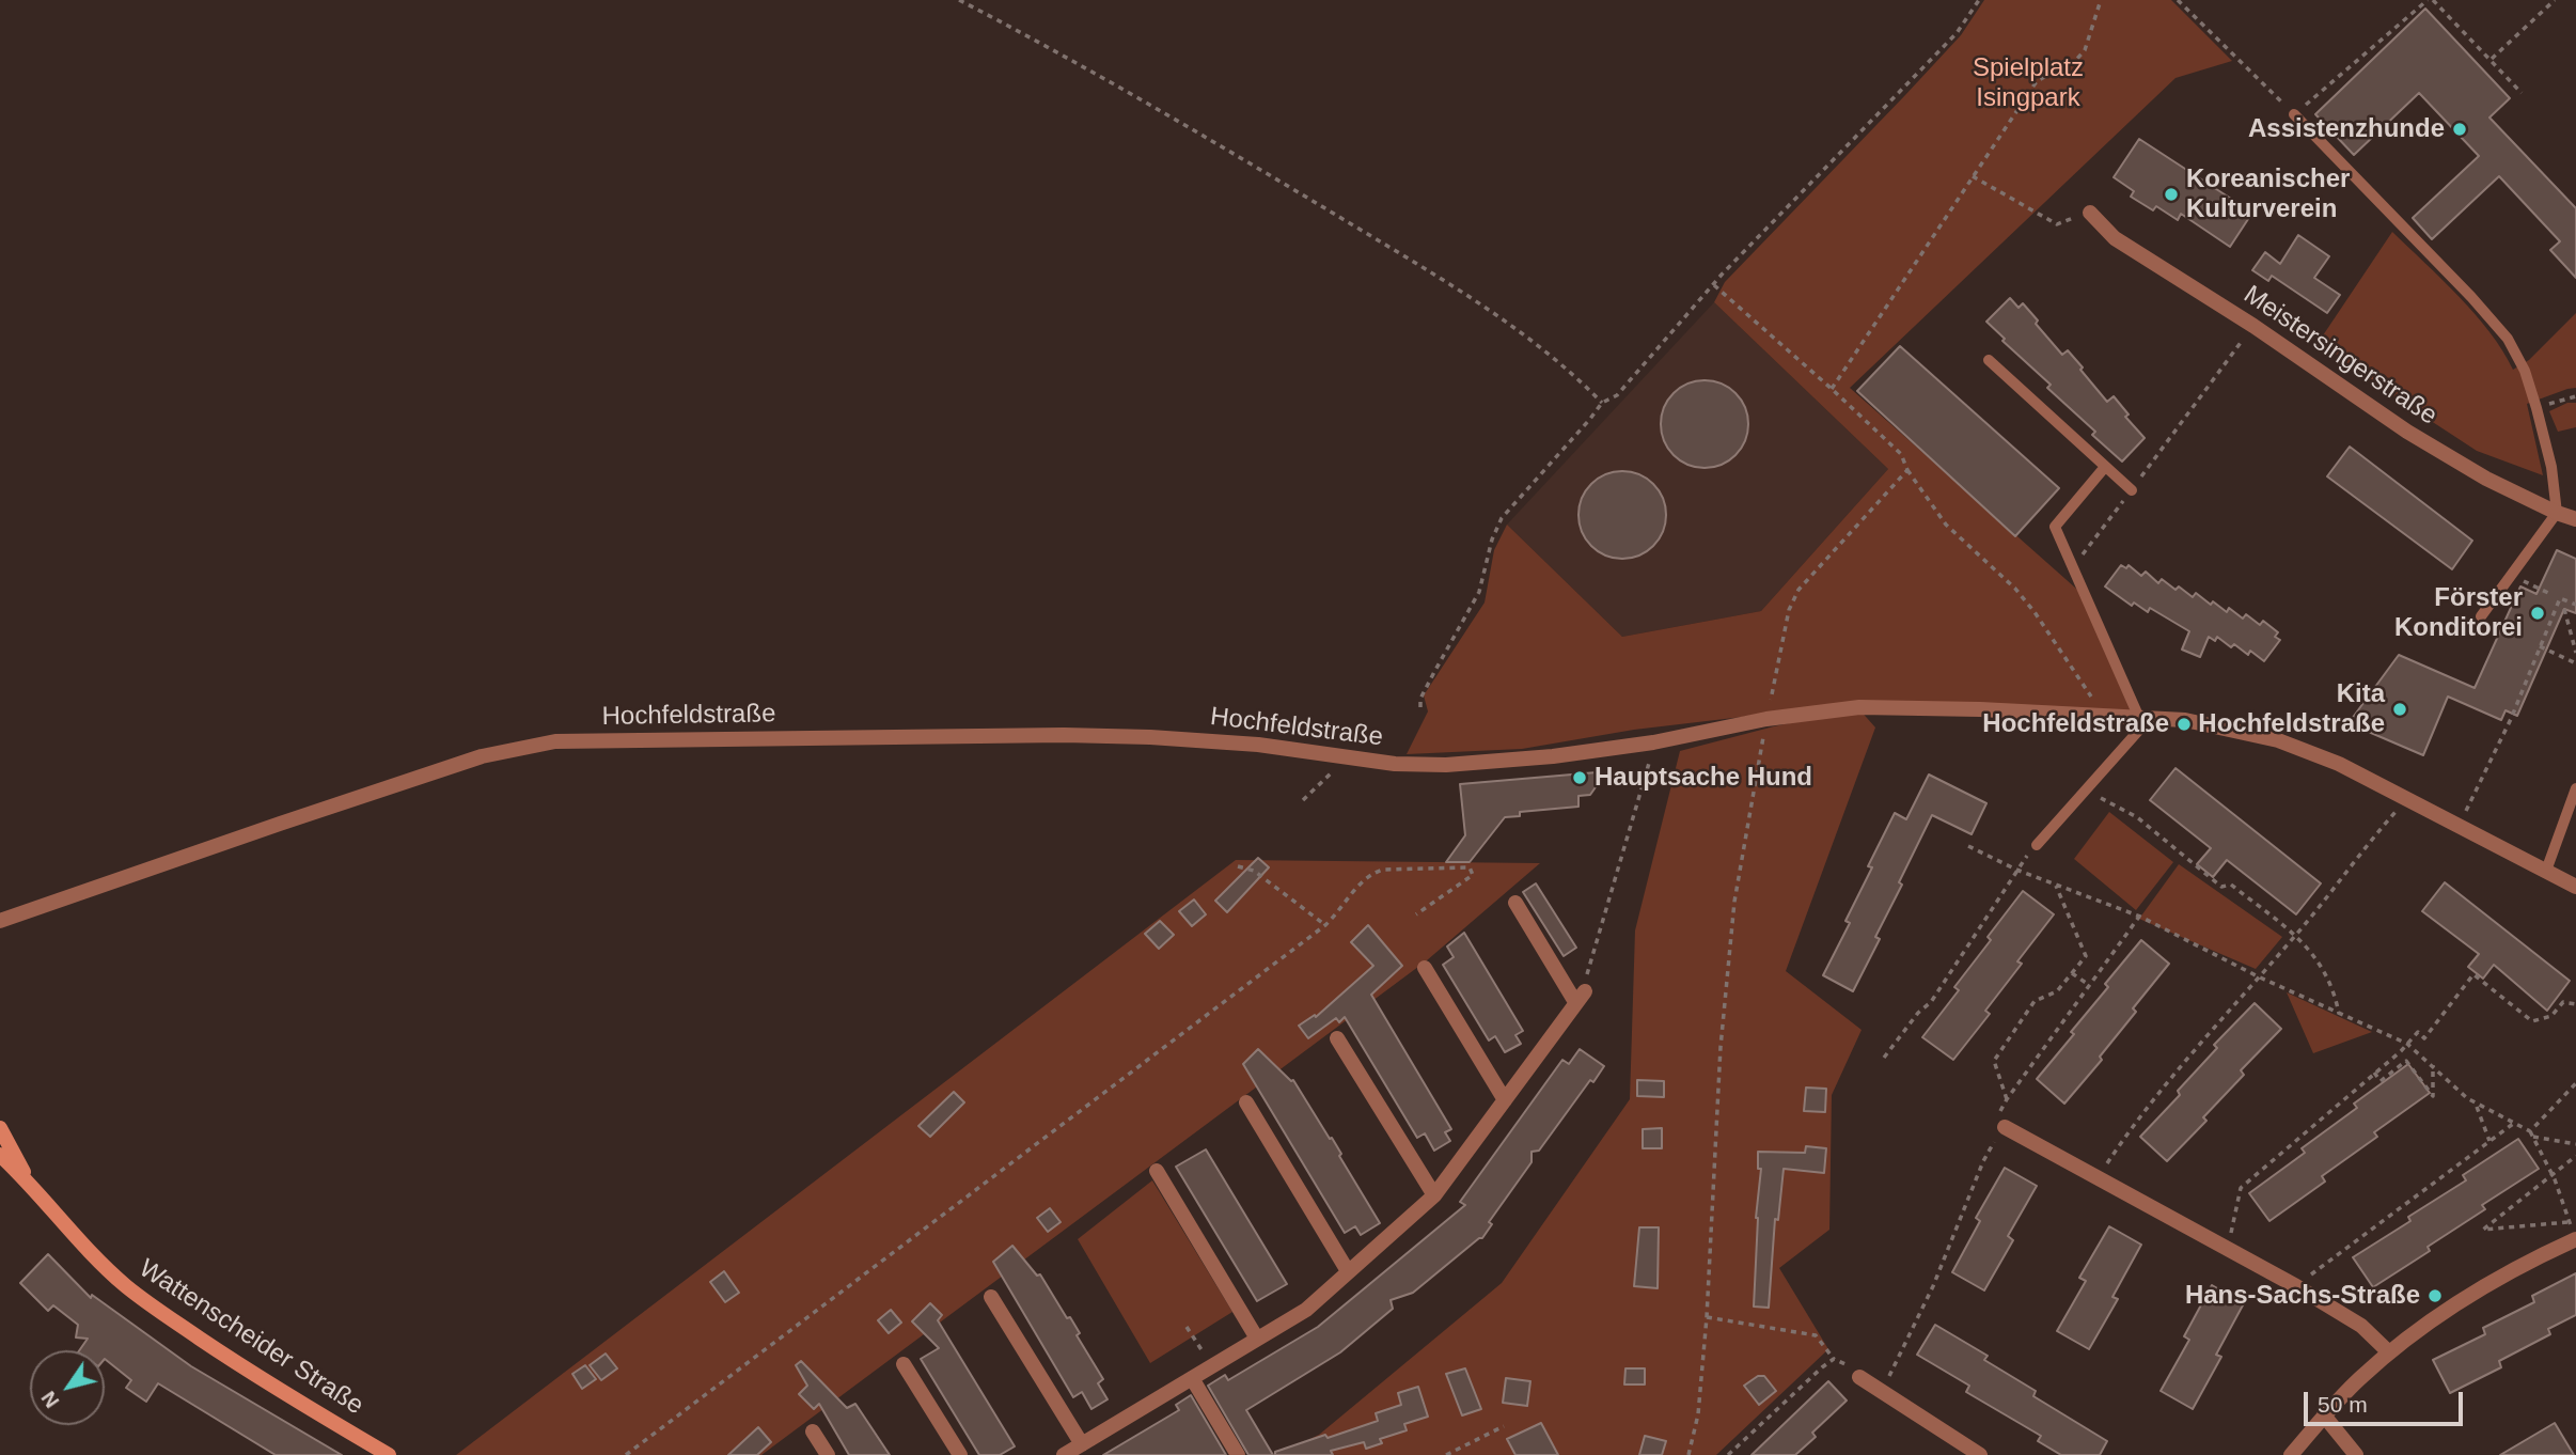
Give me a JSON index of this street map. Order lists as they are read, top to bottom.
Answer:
{
  "streets": {
    "main road": ["Wattenscheider Straße"],
    "street": ["Meistersingerstraße", "Hochfeldstraße"]
  },
  "parks": ["Spielplatz Isingpark"],
  "places": [
    "Assistenzhunde",
    "Koreanischer Kulturverein",
    "Förster Konditorei",
    "Kita Hochfeldstraße",
    "Hochfeldstraße",
    "Hauptsache Hund",
    "Hans-Sachs-Straße"
  ],
  "scale_bar": "50 m",
  "north": "bottom left"
}
